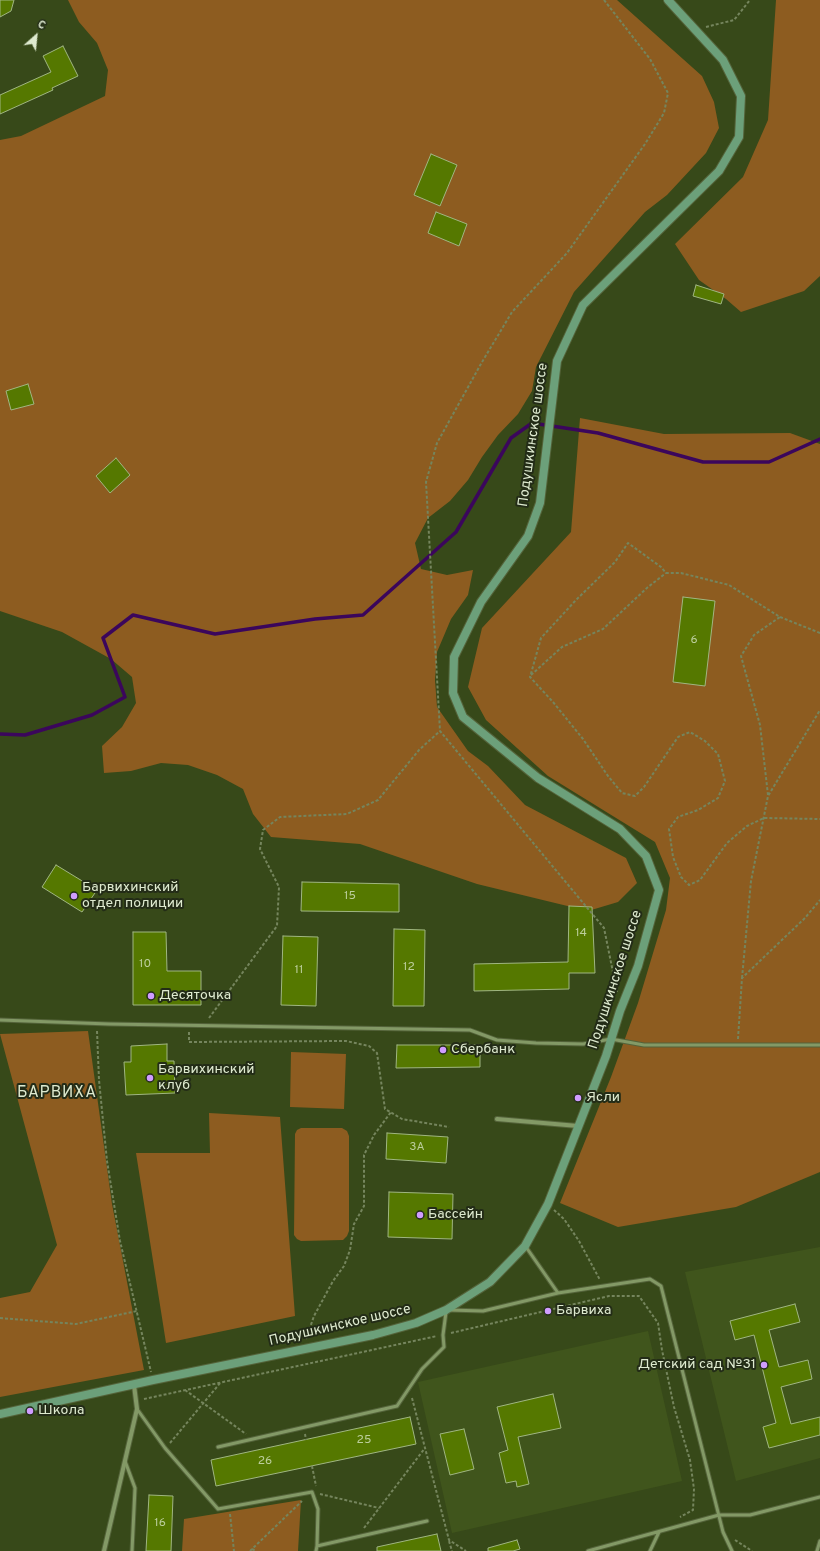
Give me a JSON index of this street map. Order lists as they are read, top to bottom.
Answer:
{
  "streets": {
    "main road": ["Подушкинское шоссе"]
  },
  "districts": ["БАРВИХА"],
  "places": [
    "Барвихинский отдел полиции",
    "Десяточка",
    "Сбербанк",
    "Барвихинский клуб",
    "Ясли",
    "Бассейн",
    "Барвиха",
    "Детский сад №31",
    "Школа"
  ],
  "house_numbers": [
    "6",
    "15",
    "14",
    "10",
    "12",
    "11",
    "3А",
    "25",
    "26",
    "16"
  ],
  "north": "top right"
}
